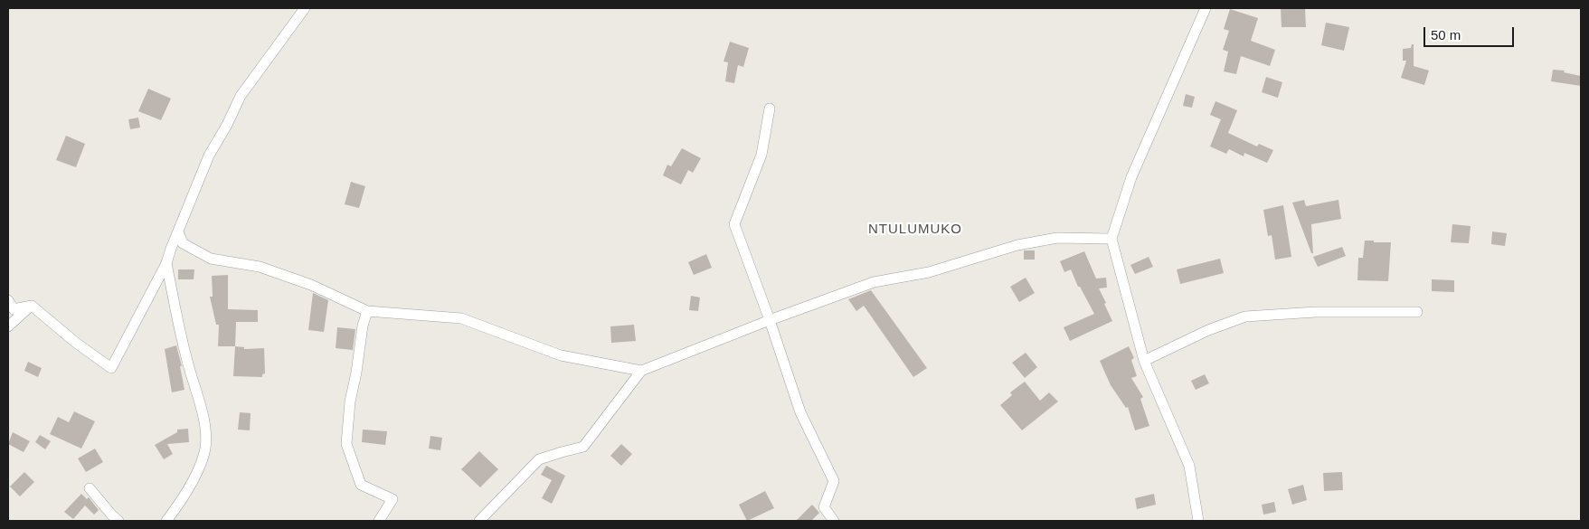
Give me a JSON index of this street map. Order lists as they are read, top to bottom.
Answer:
{
  "districts": ["NTULUMUKO"],
  "scale_bar": "50 m"
}
